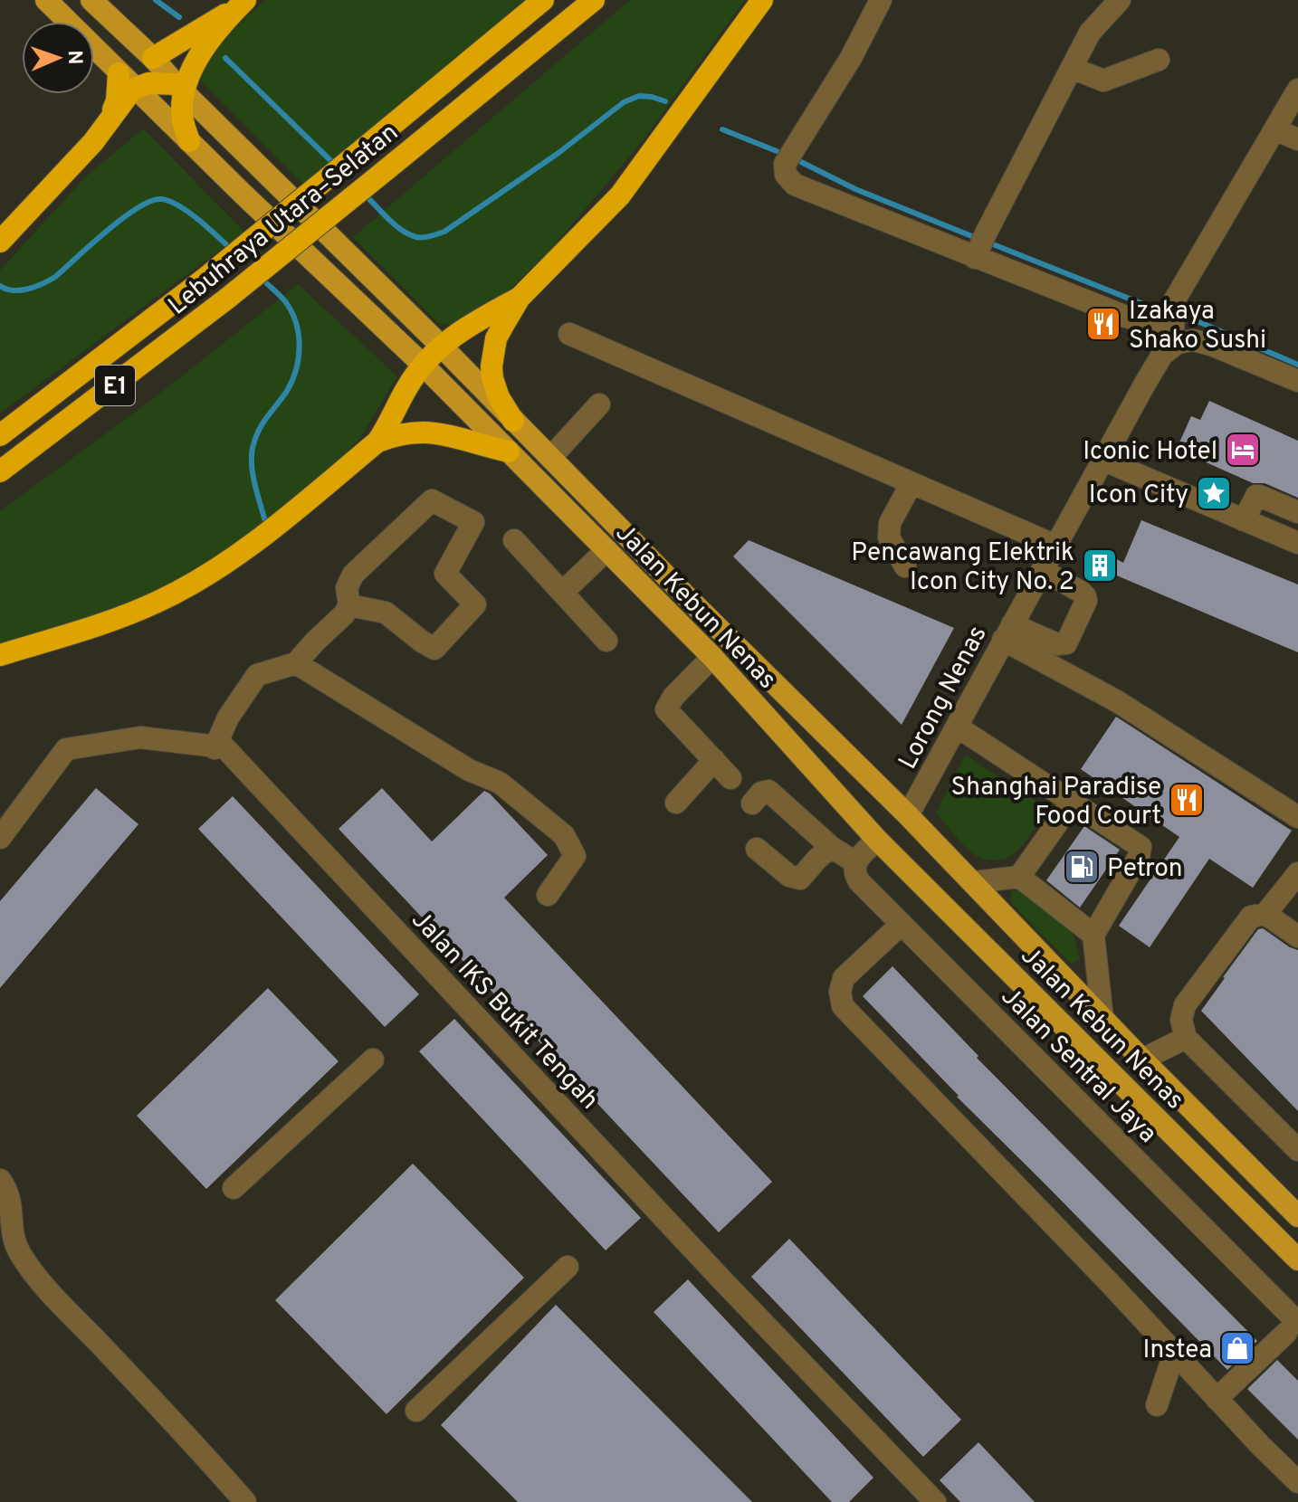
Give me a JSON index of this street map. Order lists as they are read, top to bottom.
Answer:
{
  "streets": {
    "highway": ["Lebuhraya Utara–Selatan", "E1"],
    "main road": ["Jalan Kebun Nenas"],
    "street": ["Lorong Nenas", "Jalan IKS Bukit Tengah", "Jalan Sentral Jaya"]
  },
  "crossings": [
    ["Jalan Kebun Nenas", "Lorong Nenas"]
  ],
  "places": {
    "restaurant": ["Izakaya Shako Sushi", "Shanghai Paradise Food Court"],
    "hotel": ["Iconic Hotel"],
    "place": ["Icon City"],
    "building": ["Pencawang Elektrik Icon City No. 2"],
    "fuel station": ["Petron"],
    "shop": ["Instea"]
  },
  "north": "right"
}
